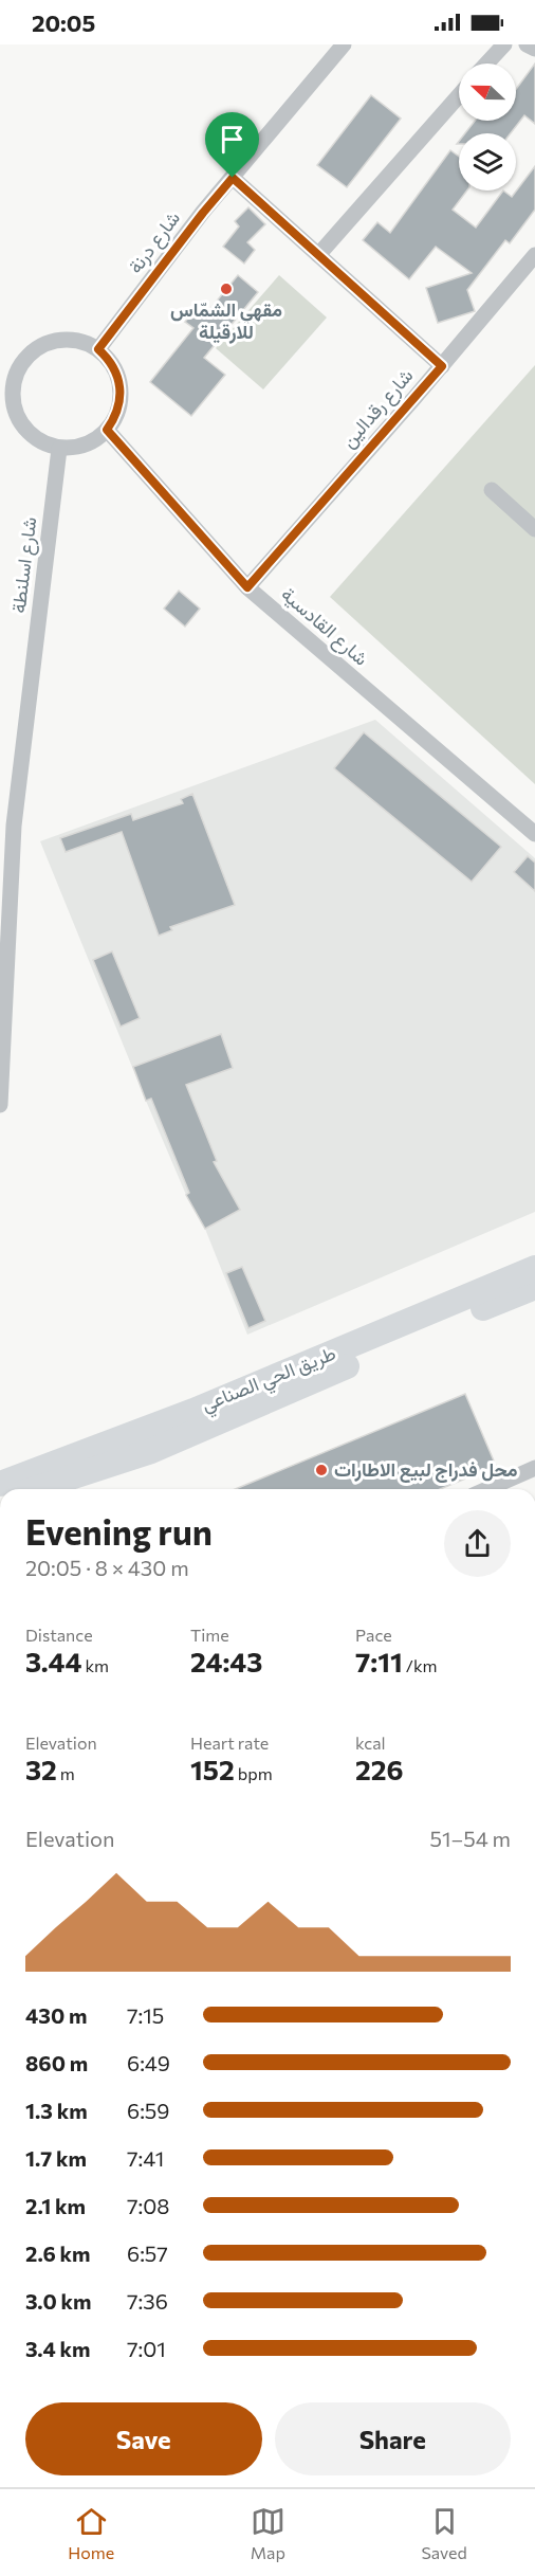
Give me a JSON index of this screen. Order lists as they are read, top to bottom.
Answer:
{
  "streets": {
    "highway": ["طريق الحي الصناعي"],
    "street": [
      "شارع درنة",
      "شارع رقدالين",
      "شارع اسلنطة",
      "شارع القادسية"
    ]
  },
  "crossings": [
    ["شارع درنة", "شارع اسلنطة"],
    ["شارع درنة", "شارع القادسية"],
    ["شارع رقدالين", "شارع القادسية"],
    ["شارع اسلنطة", "شارع القادسية"]
  ],
  "places": ["مقهي الشمّاس للارقيلة", "محل فدراج لبيع الاطارات"],
  "north": "left",
  "page": {
    "status": "20:05",
    "heading": ["Evening run", "20:05 · 8 × 430 m"],
    "stats": [
      ["Distance", "3.44 km"],
      ["Time", "24:43"],
      ["Pace", "7:11 /km"],
      ["Elevation", "32 m"],
      ["Heart rate", "152 bpm"],
      ["kcal", "226"]
    ],
    "chart": ["Elevation", "51–54 m"],
    "list": [
      {
        "name": "430 m",
        "note": "7:15"
      },
      {
        "name": "860 m",
        "note": "6:49"
      },
      {
        "name": "1.3 km",
        "note": "6:59"
      },
      {
        "name": "1.7 km",
        "note": "7:41"
      },
      {
        "name": "2.1 km",
        "note": "7:08"
      },
      {
        "name": "2.6 km",
        "note": "6:57"
      },
      {
        "name": "3.0 km",
        "note": "7:36"
      },
      {
        "name": "3.4 km",
        "note": "7:01"
      }
    ],
    "buttons": ["Save", "Share"],
    "tabs": ["Home", "Map", "Saved"]
  }
}
